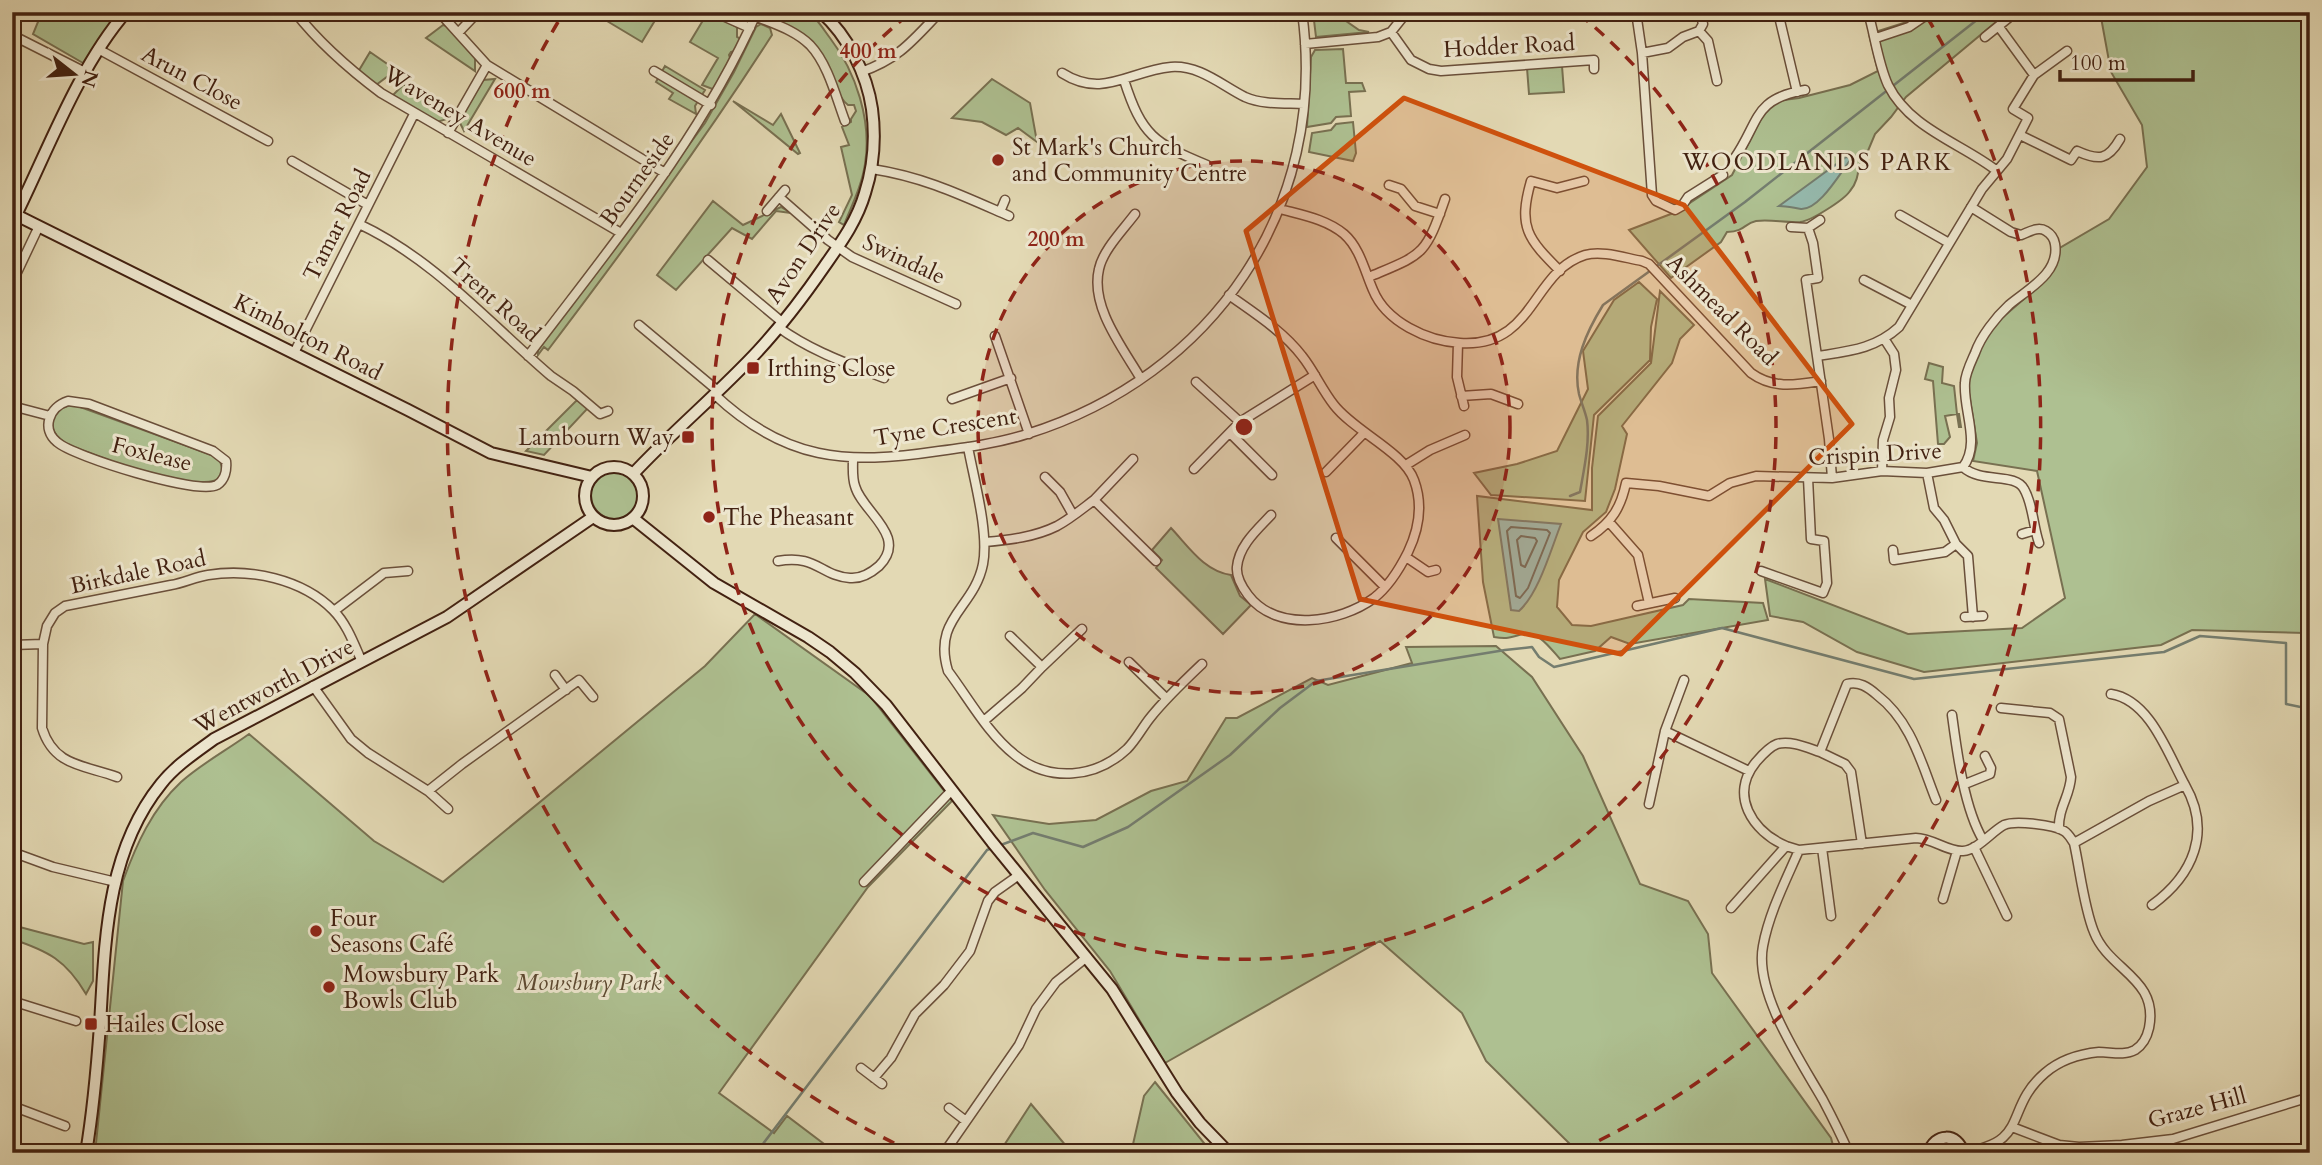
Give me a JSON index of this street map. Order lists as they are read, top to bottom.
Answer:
{
  "streets": {
    "main road": ["Avon Drive", "Kimbolton Road", "Wentworth Drive"],
    "street": [
      "Hodder Road",
      "Arun Close",
      "Waveney Avenue",
      "Bourneside",
      "Tamar Road",
      "Swindale",
      "Trent Road",
      "Ashmead Road",
      "Tyne Crescent",
      "Foxlease",
      "Crispin Drive",
      "Birkdale Road",
      "Graze Hill"
    ]
  },
  "crossings": [
    ["Waveney Avenue", "Bourneside"],
    ["Waveney Avenue", "Tamar Road"],
    ["Bourneside", "Trent Road"],
    ["Tamar Road", "Trent Road"],
    ["Tamar Road", "Kimbolton Road"],
    ["Avon Drive", "Swindale"],
    ["Avon Drive", "Kimbolton Road"],
    ["Avon Drive", "Tyne Crescent"],
    ["Avon Drive", "Wentworth Drive"],
    ["Kimbolton Road", "Wentworth Drive"],
    ["Birkdale Road", "Wentworth Drive"]
  ],
  "districts": ["WOODLANDS PARK"],
  "parks": ["Mowsbury Park"],
  "places": {
    "other": [
      "St Mark's Church and Community Centre",
      "The Pheasant",
      "Four Seasons Café",
      "Mowsbury Park Bowls Club"
    ],
    "transit": ["Irthing Close", "Lambourn Way", "Hailes Close"]
  },
  "scale_bar": "100 m",
  "north": "right",
  "rings": ["400 m", "600 m", "200 m"]
}
